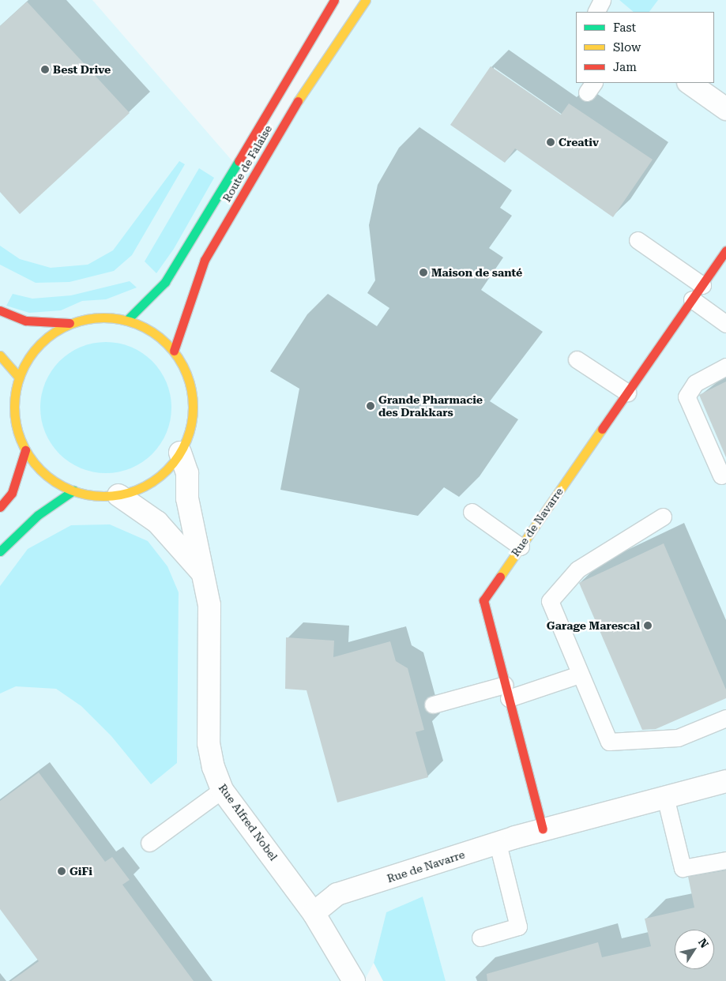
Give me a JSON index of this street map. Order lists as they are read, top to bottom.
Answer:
{
  "streets": {
    "main road": ["Route de Falaise", "Rue de Navarre"],
    "street": ["Rue Alfred Nobel"]
  },
  "crossings": [
    ["Rue de Navarre", "Rue Alfred Nobel"]
  ],
  "places": [
    "Best Drive",
    "Creativ",
    "Maison de santé",
    "Grande Pharmacie des Drakkars",
    "Garage Marescal",
    "GiFi"
  ],
  "legend": ["Fast", "Slow", "Jam"],
  "north": "top right"
}
